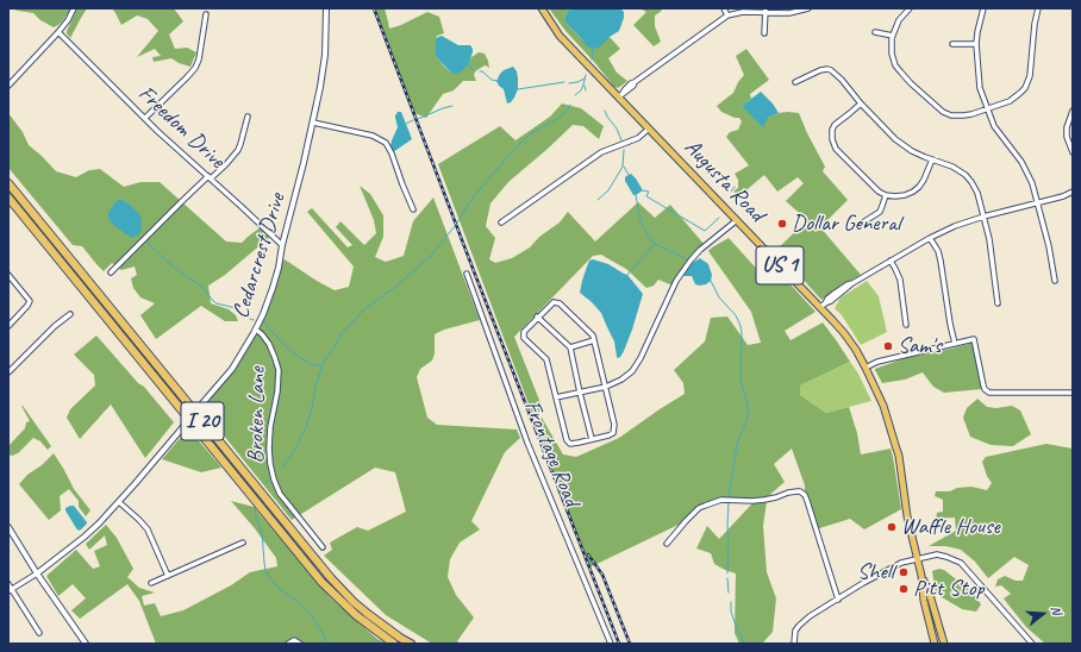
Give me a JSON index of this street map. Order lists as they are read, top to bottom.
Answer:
{
  "streets": {
    "highway": ["I 20"],
    "main road": ["Augusta Road", "US 1"],
    "street": [
      "Freedom Drive",
      "Cedarcrest Drive",
      "Broken Lane",
      "Frontage Road"
    ]
  },
  "crossings": [
    ["Freedom Drive", "Cedarcrest Drive"],
    ["Cedarcrest Drive", "Broken Lane"]
  ],
  "places": [
    "Dollar General",
    "Sam's",
    "Waffle House",
    "Shell",
    "Pitt Stop"
  ],
  "north": "right"
}
